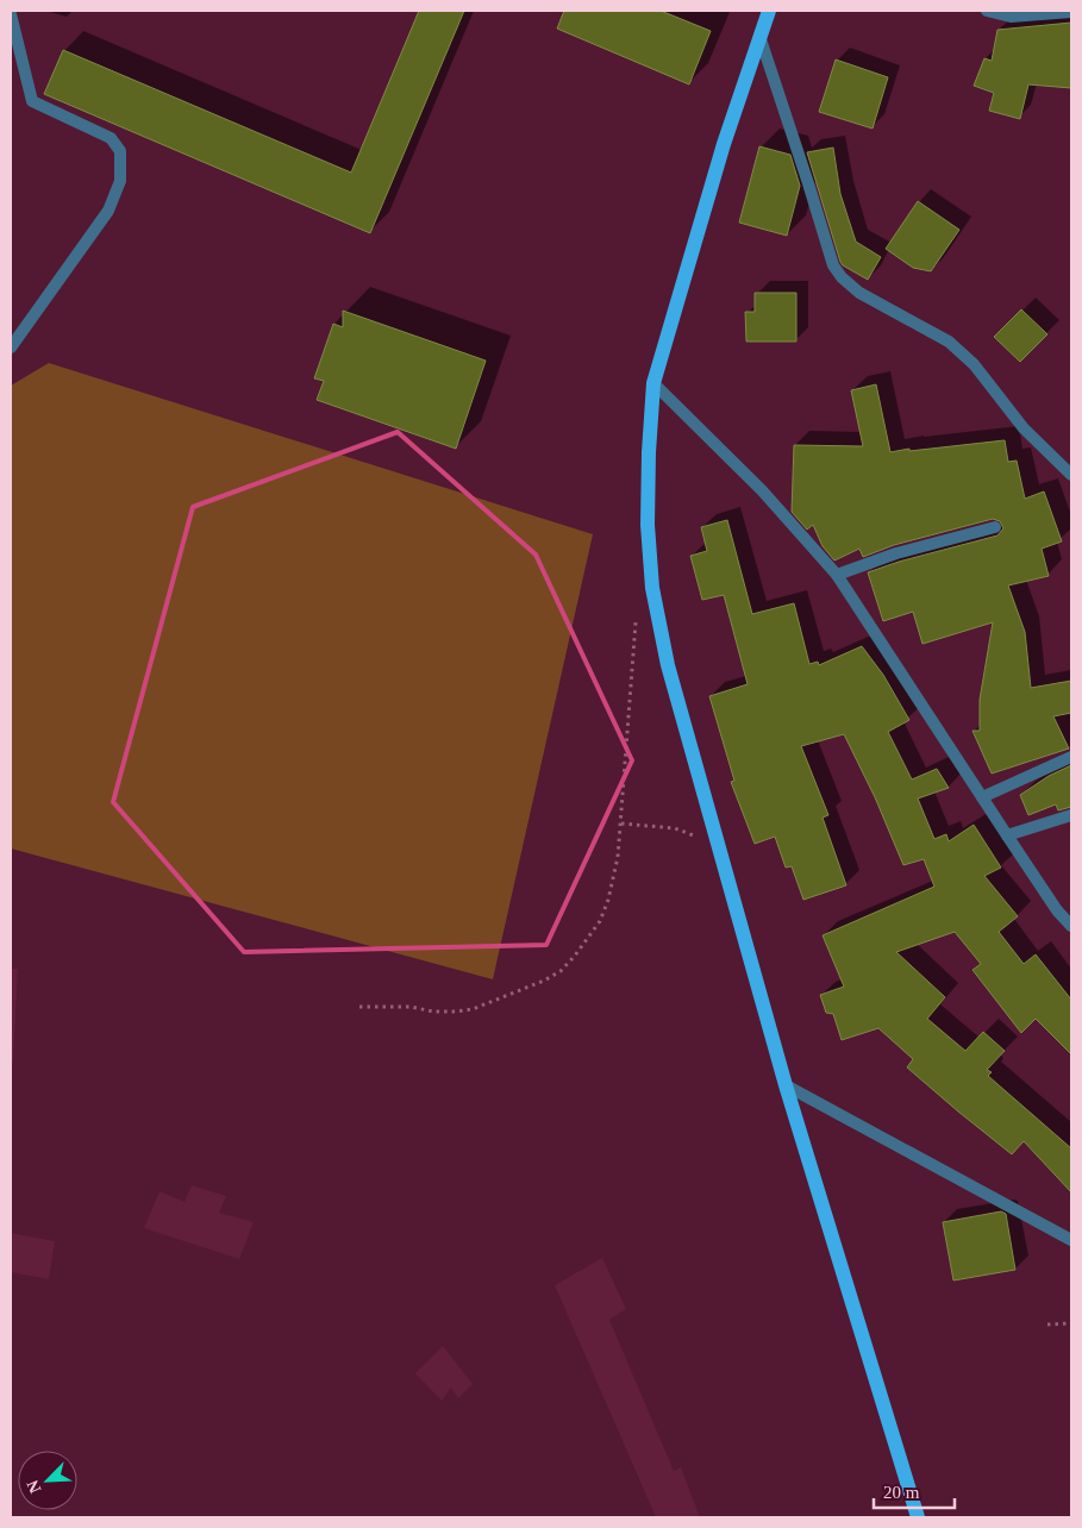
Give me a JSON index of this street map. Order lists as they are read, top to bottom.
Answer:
{
  "scale_bar": "20 m",
  "north": "bottom left"
}
